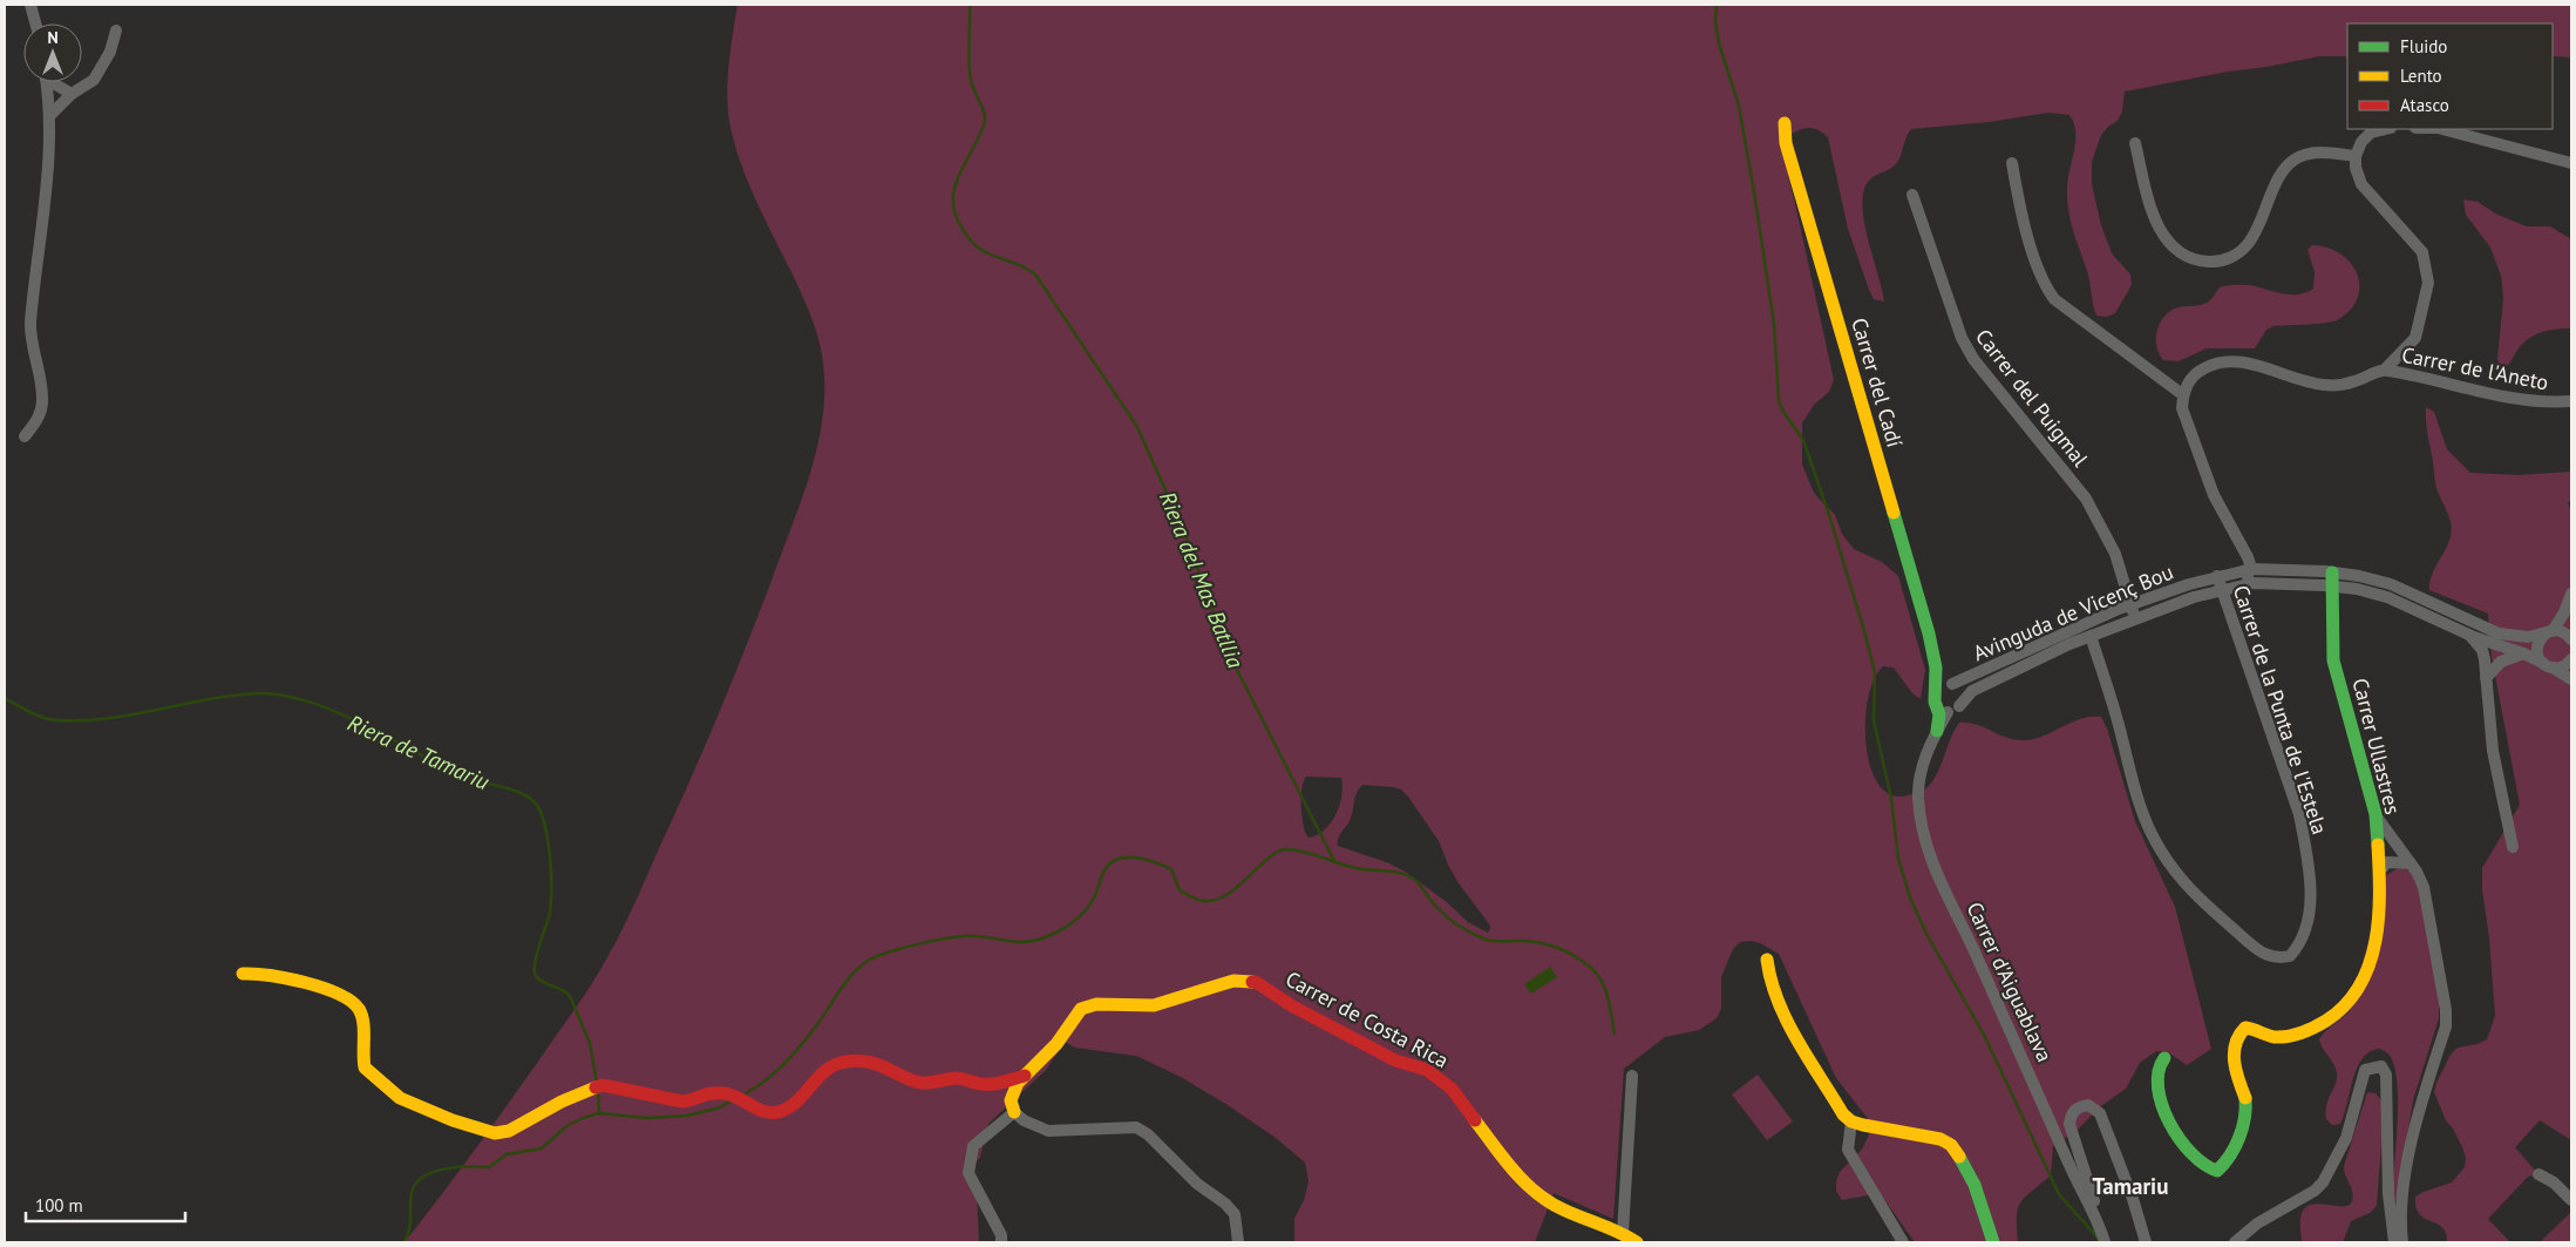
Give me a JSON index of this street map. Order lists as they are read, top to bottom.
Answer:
{
  "streets": {
    "street": [
      "Carrer de l'Aneto",
      "Carrer del Cadí",
      "Carrer del Puigmal",
      "Avinguda de Vicenç Bou",
      "Carrer de la Punta de l'Estela",
      "Carrer Ullastres",
      "Carrer d'Aiguablava",
      "Carrer de Costa Rica"
    ]
  },
  "crossings": [
    ["Carrer del Cadí", "Avinguda de Vicenç Bou"],
    ["Carrer del Cadí", "Carrer d'Aiguablava"],
    ["Carrer del Puigmal", "Avinguda de Vicenç Bou"],
    ["Avinguda de Vicenç Bou", "Carrer de la Punta de l'Estela"],
    ["Avinguda de Vicenç Bou", "Carrer Ullastres"],
    ["Avinguda de Vicenç Bou", "Carrer d'Aiguablava"]
  ],
  "districts": ["Tamariu"],
  "water": ["Riera del Mas Batllia", "Riera de Tamariu"],
  "legend": ["Fluido", "Lento", "Atasco"],
  "scale_bar": "100 m",
  "north": "top"
}
